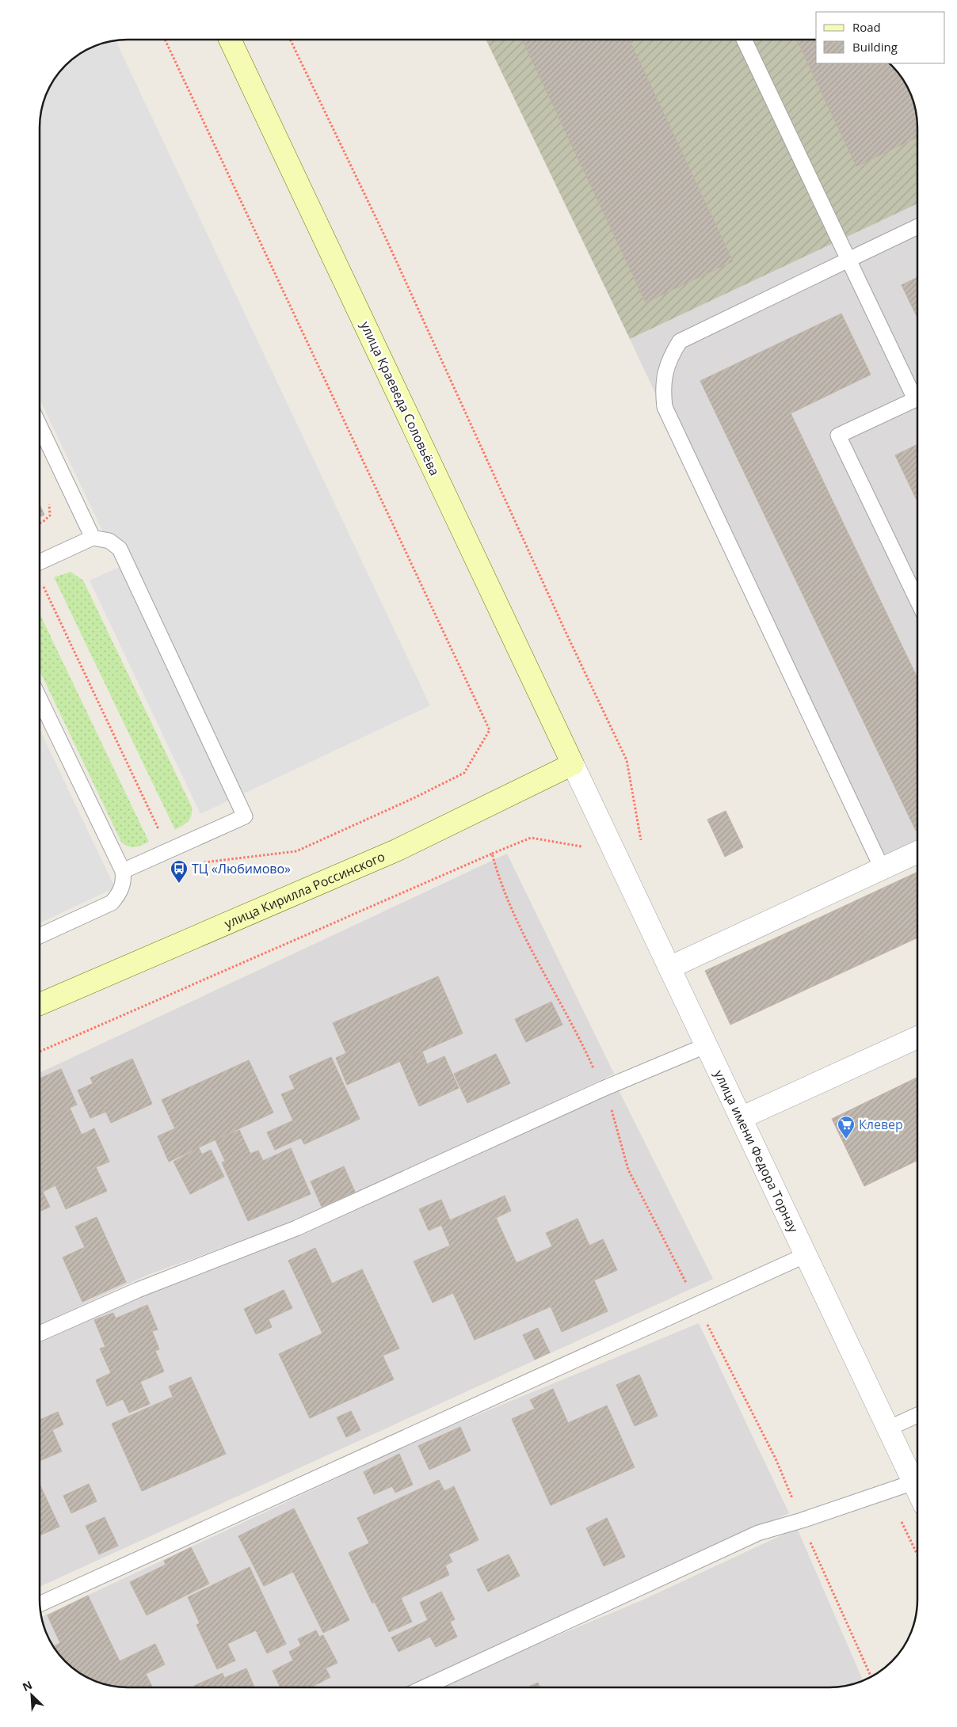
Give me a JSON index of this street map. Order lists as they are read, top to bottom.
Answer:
{
  "streets": {
    "main road": ["улица Краеведа Соловьёва", "улица Кирилла Россинского"],
    "street": ["улица имени Федора Торнау"]
  },
  "crossings": [
    ["улица Краеведа Соловьёва", "улица Кирилла Россинского"],
    ["улица Краеведа Соловьёва", "улица имени Федора Торнау"],
    ["улица Кирилла Россинского", "улица имени Федора Торнау"]
  ],
  "places": {
    "bus stop": ["ТЦ «Любимово»"],
    "supermarket": ["Клевер"]
  },
  "legend": ["Road", "Building"],
  "north": "top left"
}
